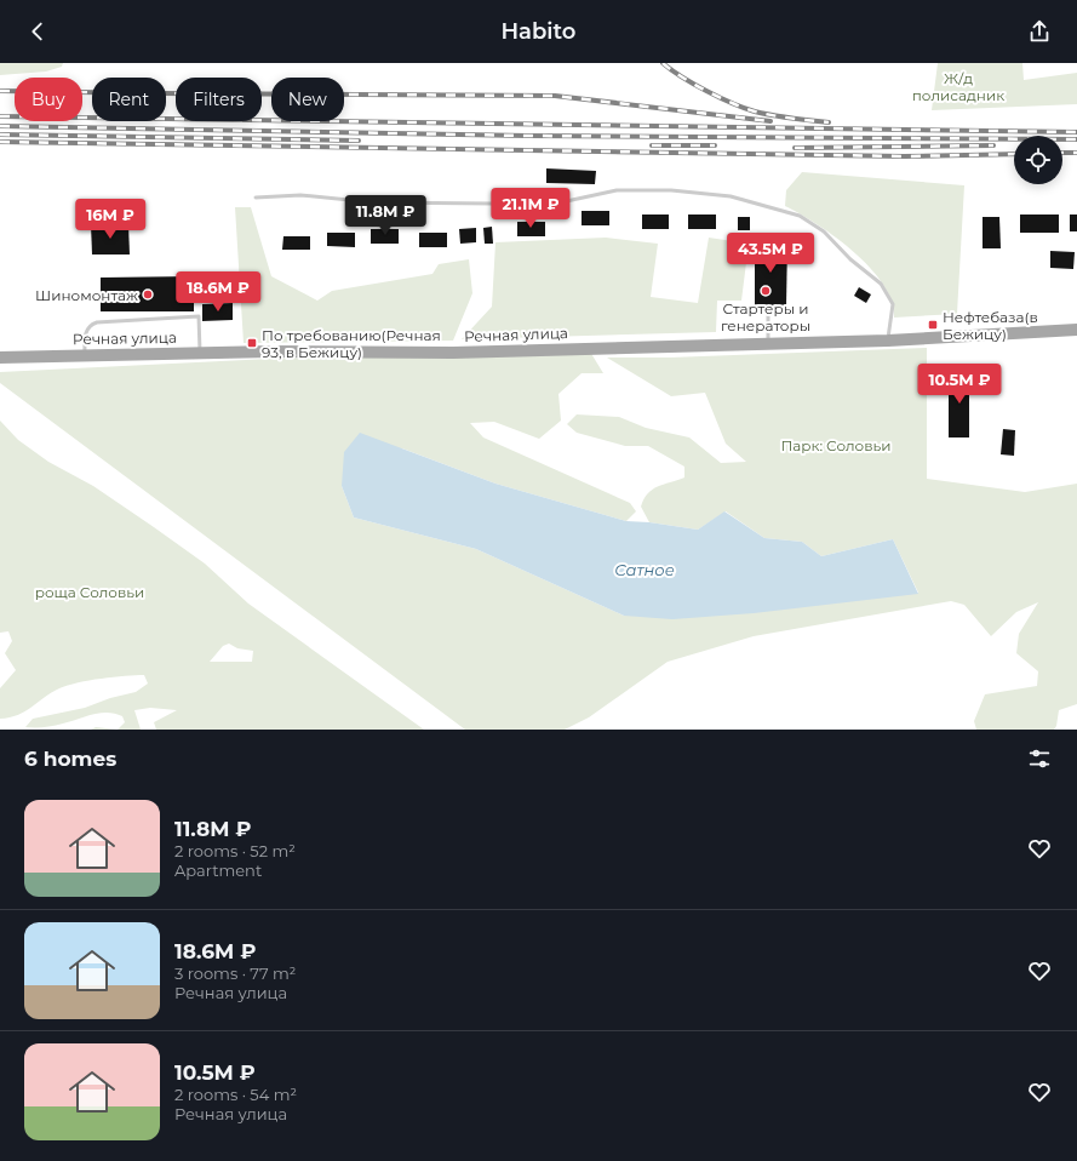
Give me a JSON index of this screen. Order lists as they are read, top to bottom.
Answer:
{
  "streets": {
    "main road": ["Речная улица"]
  },
  "water": ["Сатное"],
  "parks": ["Ж/д полисадник", "Парк: Соловьи", "роща Соловьи"],
  "places": {
    "other": ["Стартеры и генераторы", "Шиномонтаж"],
    "transit": ["Нефтебаза(в Бежицу)", "По требованию(Речная 93, в Бежицу)"]
  },
  "page": {
    "header": "Habito",
    "chip": [
      "Buy",
      "Rent",
      "Filters",
      "New"
    ],
    "price": [
      "21.1M ₽",
      "11.8M ₽",
      "16M ₽",
      "43.5M ₽",
      "18.6M ₽",
      "10.5M ₽"
    ],
    "heading": "6 homes",
    "list": [
      {
        "name": "11.8M ₽",
        "note": "2 rooms · 52 m² · Apartment"
      },
      {
        "name": "18.6M ₽",
        "note": "3 rooms · 77 m² · Речная улица"
      },
      {
        "name": "10.5M ₽",
        "note": "2 rooms · 54 m² · Речная улица"
      }
    ]
  }
}
